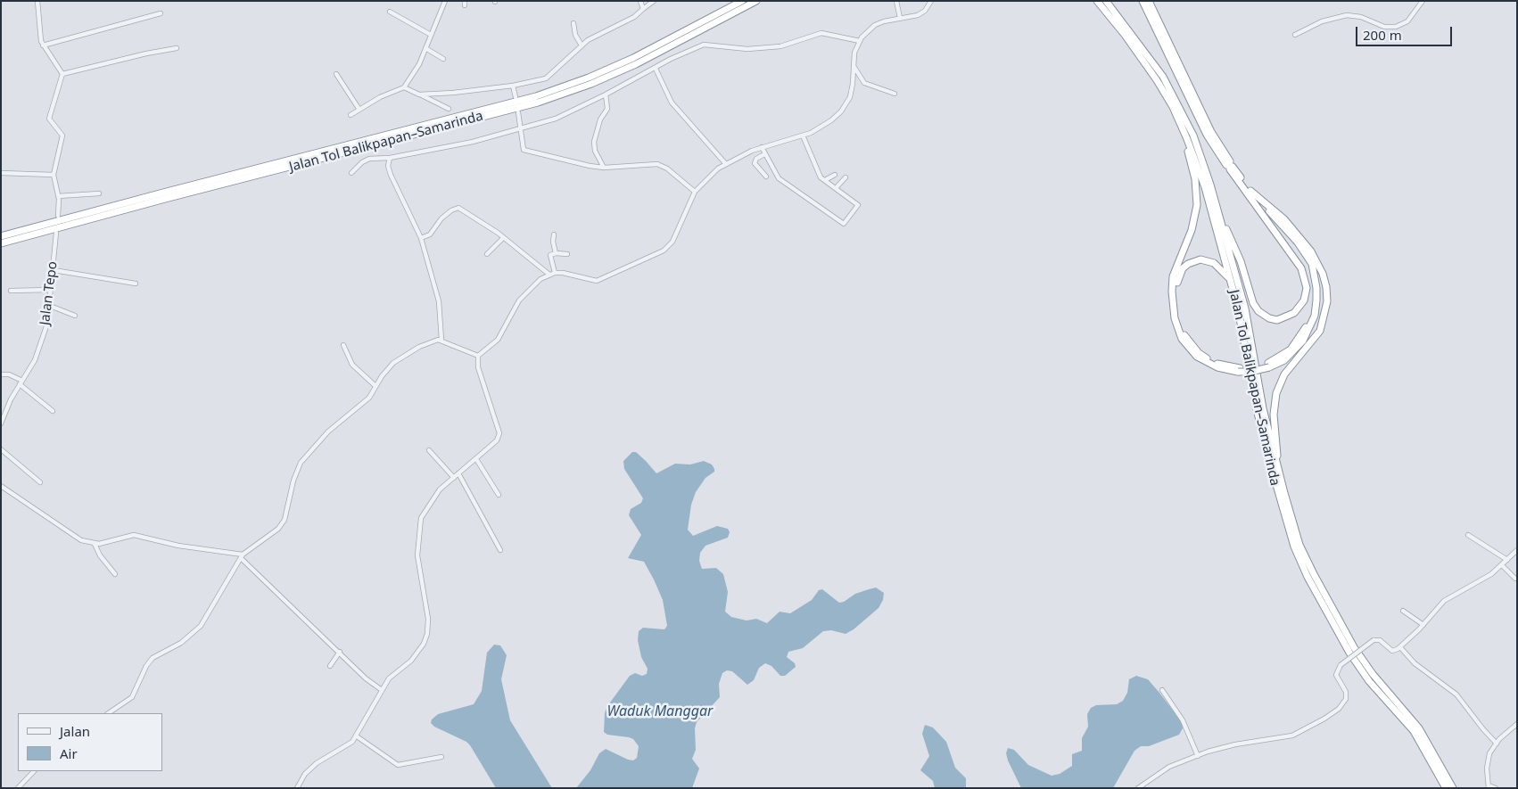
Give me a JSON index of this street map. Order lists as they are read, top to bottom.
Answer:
{
  "streets": {
    "highway": ["Jalan Tol Balikpapan–Samarinda"],
    "street": ["Jalan Tepo"]
  },
  "water": ["Waduk Manggar"],
  "legend": ["Jalan", "Air"],
  "scale_bar": "200 m"
}
